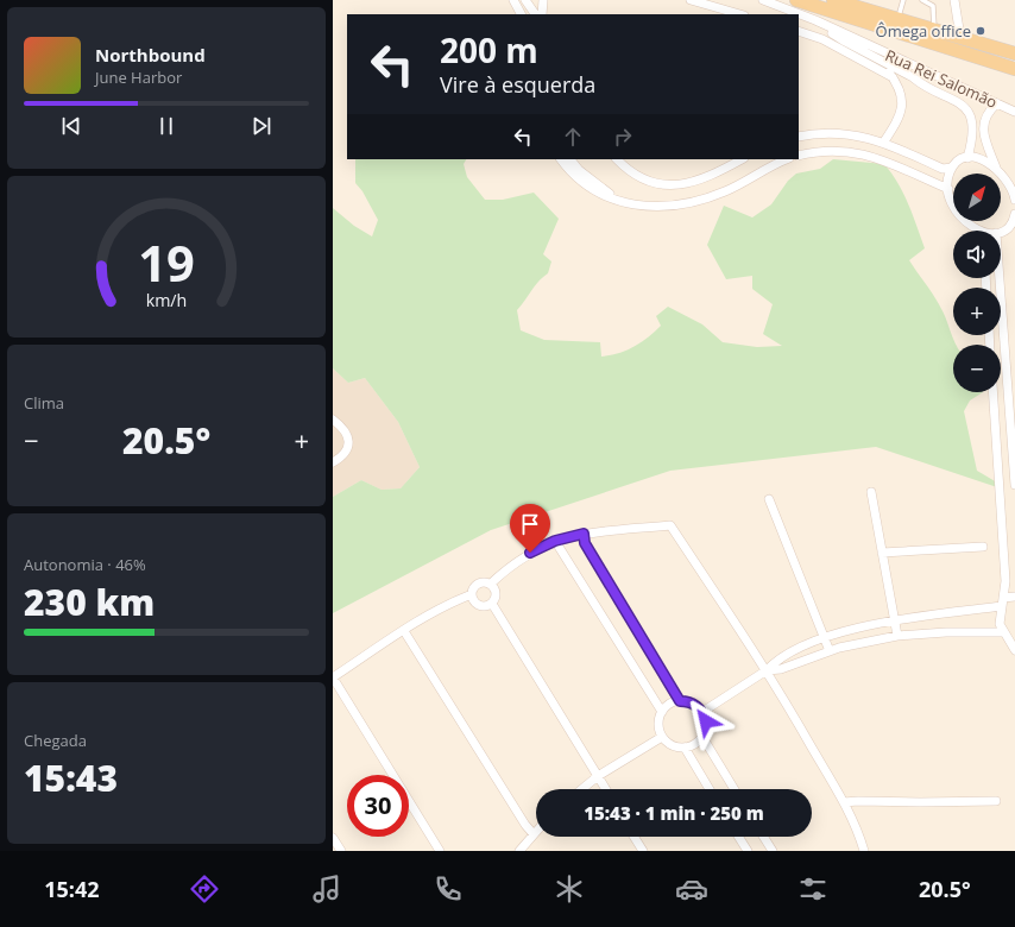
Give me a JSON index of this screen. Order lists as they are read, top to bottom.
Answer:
{
  "streets": {
    "street": ["Rua Rei Salomão"]
  },
  "places": ["Ômega office"],
  "north": "top right",
  "page": {
    "turn": ["200 m", "Vire à esquerda"],
    "song": ["Northbound", "June Harbor"],
    "map_buttons": ["+", "−"],
    "tile": [
      "Clima",
      ["Autonomia · 46%", "230 km"],
      ["Chegada", "15:43"]
    ],
    "heat": ["−", "20.5°", "+"],
    "limit": "30",
    "trip": "15:43 · 1 min · 250 m",
    "tabs": ["15:42", "20.5°"],
    "gauge": ["19", "km/h"]
  }
}
